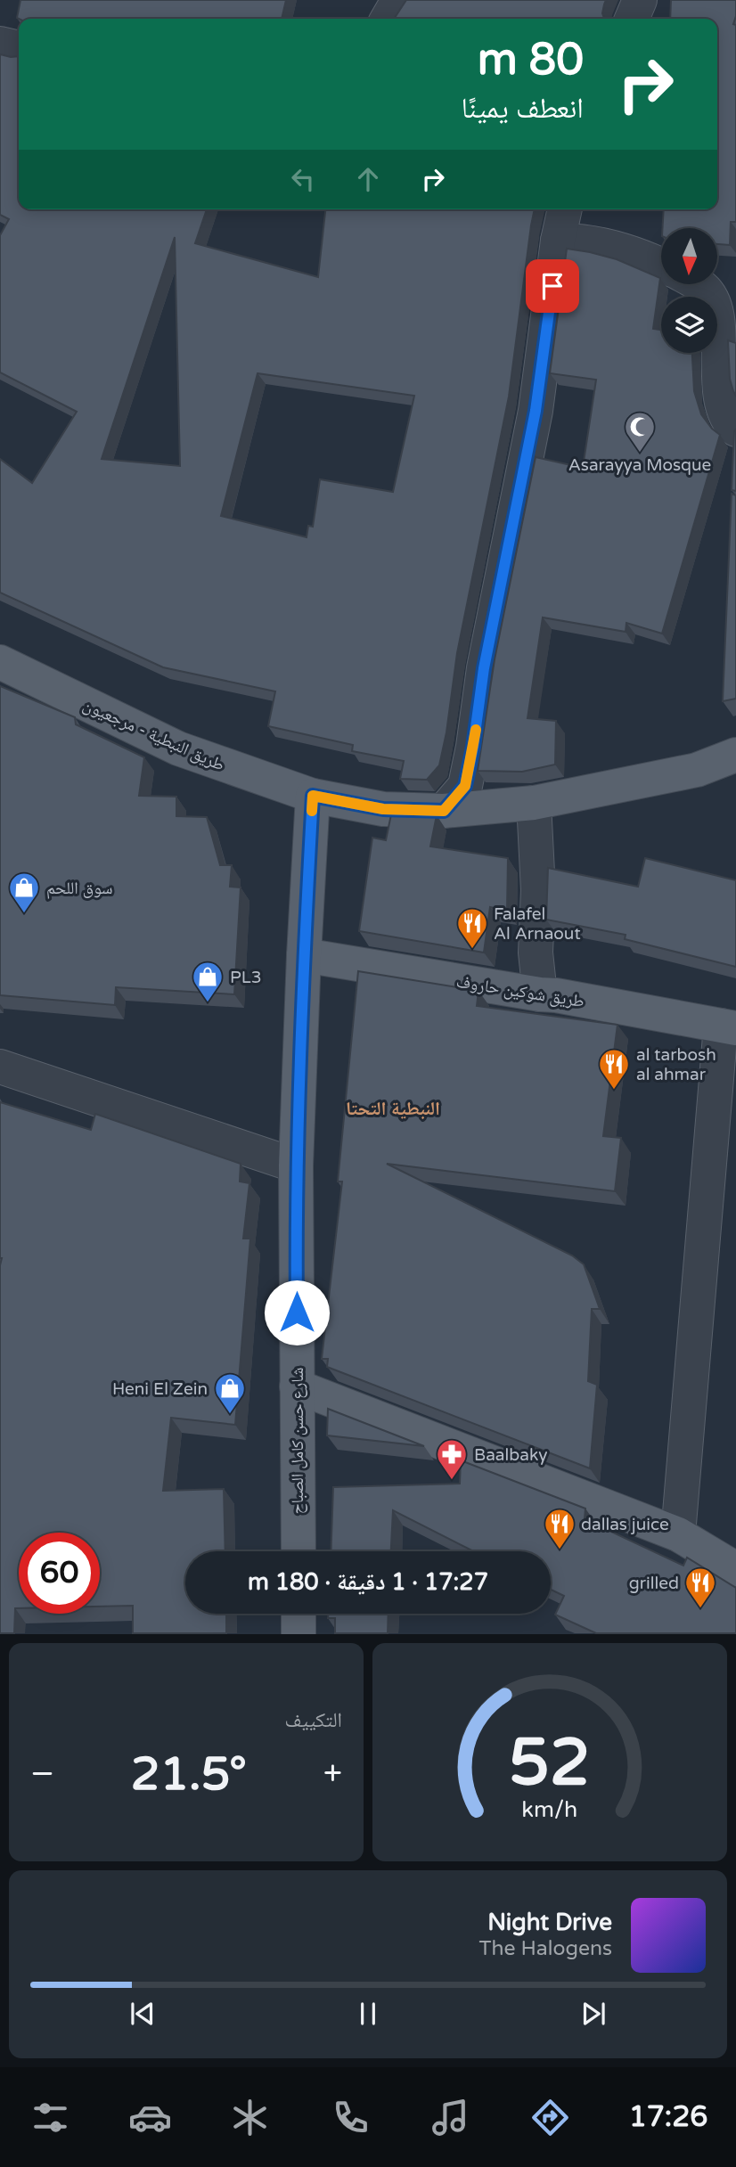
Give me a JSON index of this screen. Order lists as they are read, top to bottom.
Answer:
{
  "streets": {
    "main road": ["طريق النبطية - مرجعيون", "طريق شوكين حاروف", "شارع حسن كامل الصباح"]
  },
  "crossings": [
    ["طريق النبطية - مرجعيون", "شارع حسن كامل الصباح"],
    ["طريق شوكين حاروف", "شارع حسن كامل الصباح"]
  ],
  "districts": ["النبطية التحتا"],
  "places": {
    "mosque": ["Asarayya Mosque"],
    "shop": ["سوق اللحم", "PL3", "Heni El Zein"],
    "restaurant": [
      "Falafel Al Arnaout",
      "al tarbosh al ahmar",
      "dallas juice",
      "grilled"
    ],
    "pharmacy": ["Baalbaky"]
  },
  "north": "bottom",
  "page": {
    "turn": ["80 m", "انعطف يمينًا"],
    "limit": "60",
    "trip": "17:27 · 1 دقيقة · 180 m",
    "tile": "التكييف",
    "heat": ["−", "21.5°", "+"],
    "song": ["Night Drive", "The Halogens"],
    "tabs": "17:26",
    "gauge": ["52", "km/h"]
  }
}
